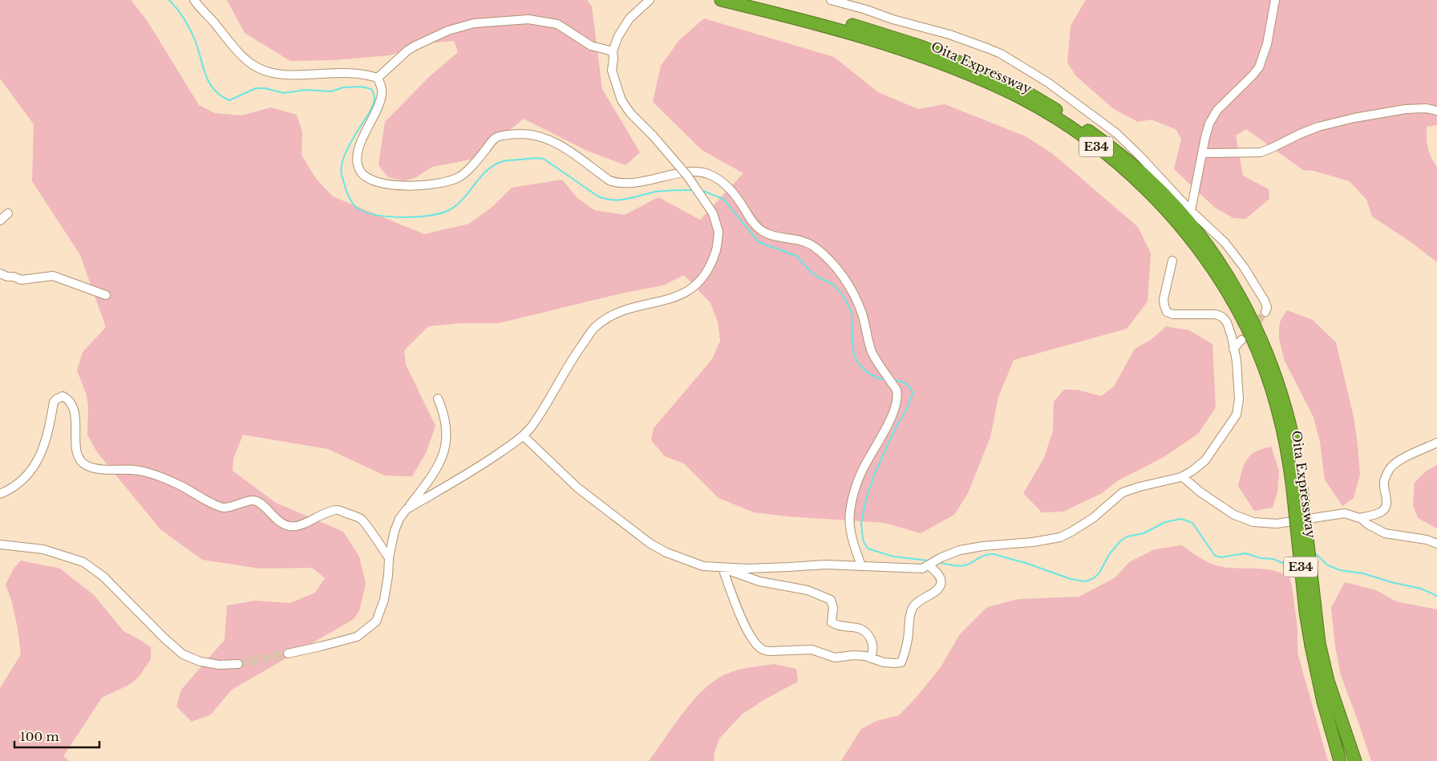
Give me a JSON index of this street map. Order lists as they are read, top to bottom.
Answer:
{
  "streets": {
    "highway": ["Oita Expressway", "E34"]
  },
  "scale_bar": "100 m"
}
